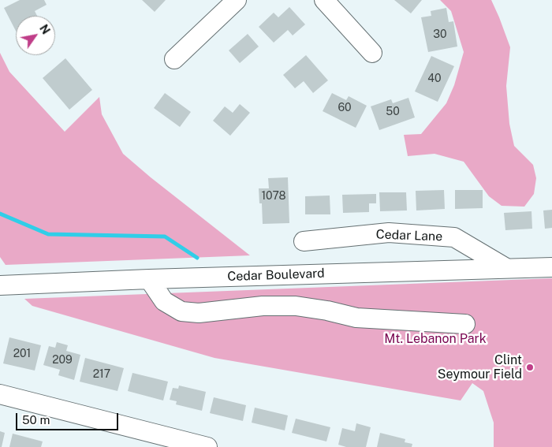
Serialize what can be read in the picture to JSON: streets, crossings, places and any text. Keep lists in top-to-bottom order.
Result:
{
  "streets": {
    "street": ["Cedar Lane", "Cedar Boulevard"]
  },
  "crossings": [
    ["Cedar Lane", "Cedar Boulevard"]
  ],
  "parks": ["Mt. Lebanon Park"],
  "places": ["Clint Seymour Field"],
  "house_numbers": [
    "30",
    "40",
    "60",
    "50",
    "1078",
    "201",
    "209",
    "217"
  ],
  "scale_bar": "50 m",
  "north": "top right"
}
